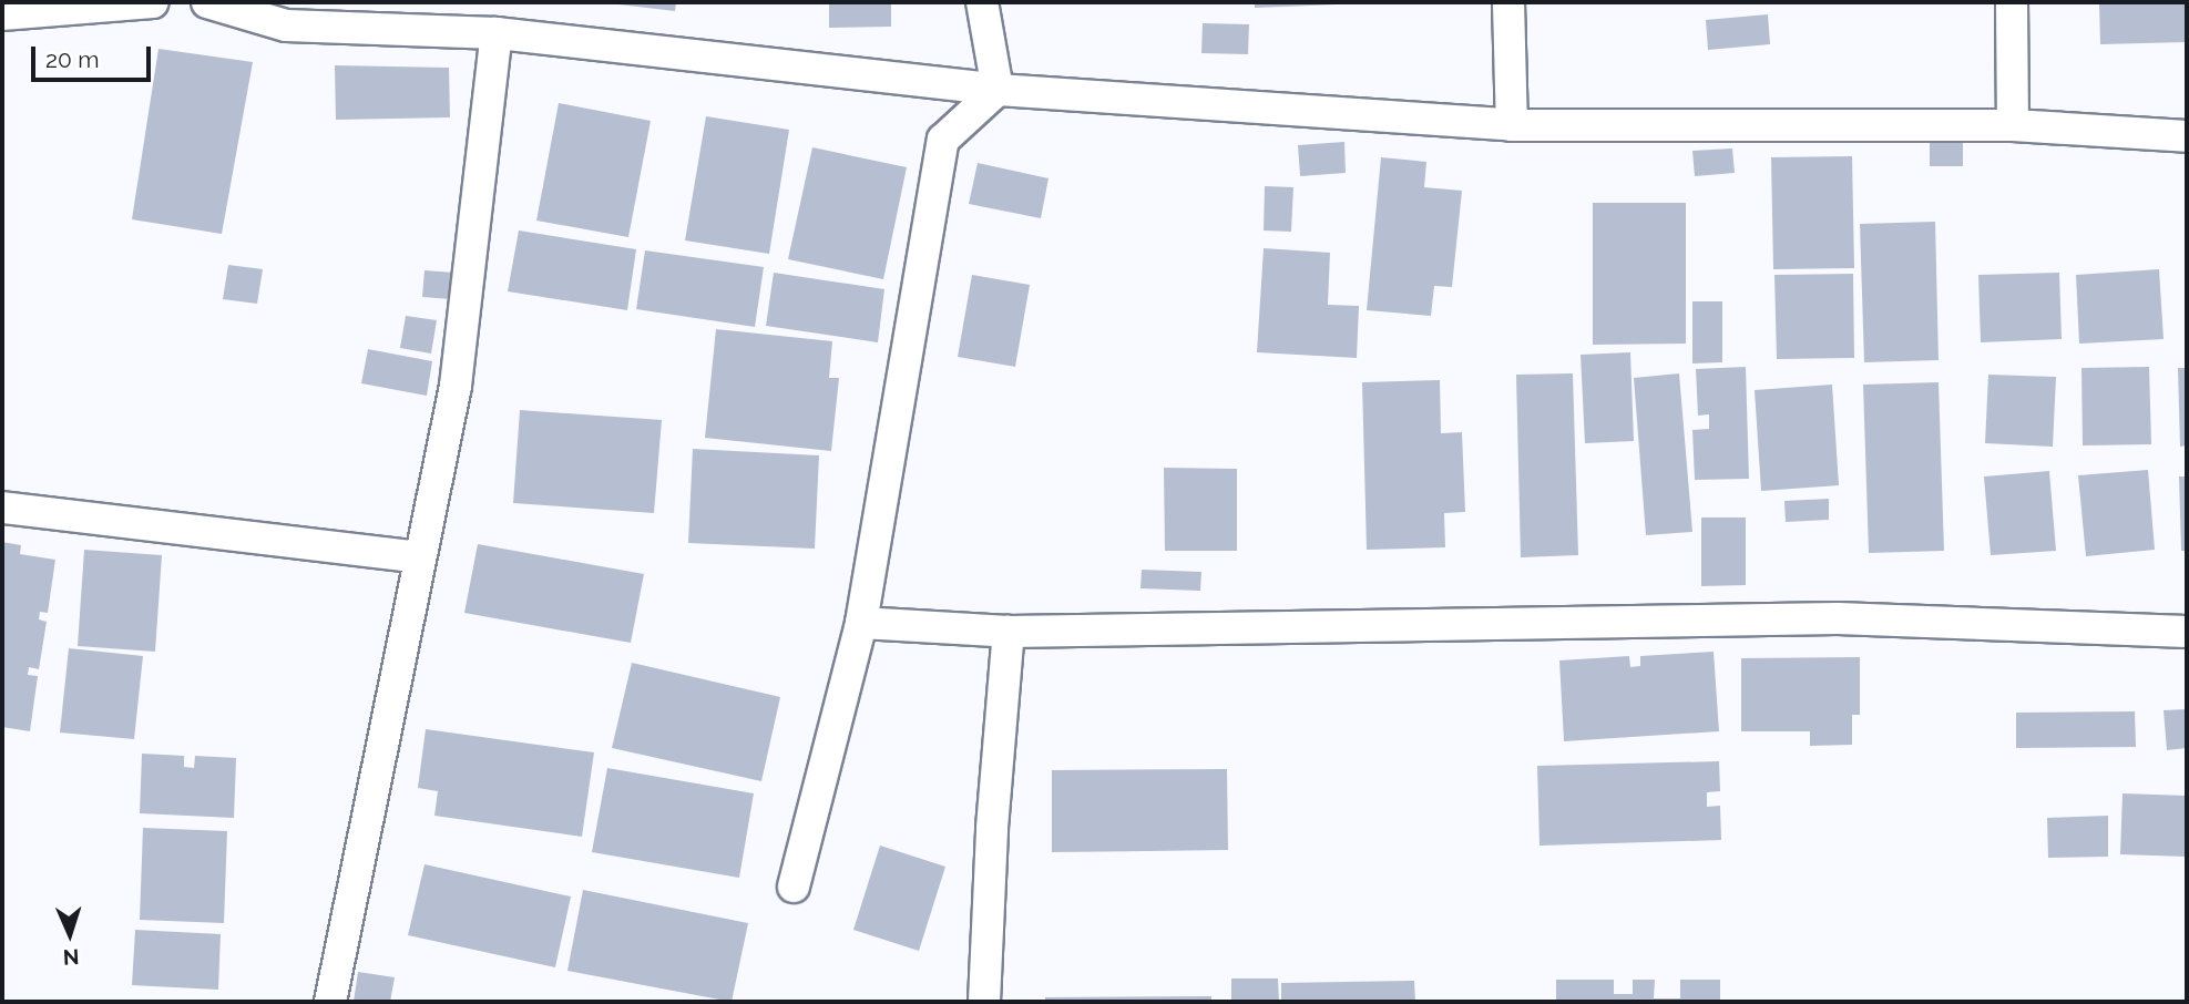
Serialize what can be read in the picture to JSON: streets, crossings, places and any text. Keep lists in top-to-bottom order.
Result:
{
  "scale_bar": "20 m",
  "north": "bottom"
}
